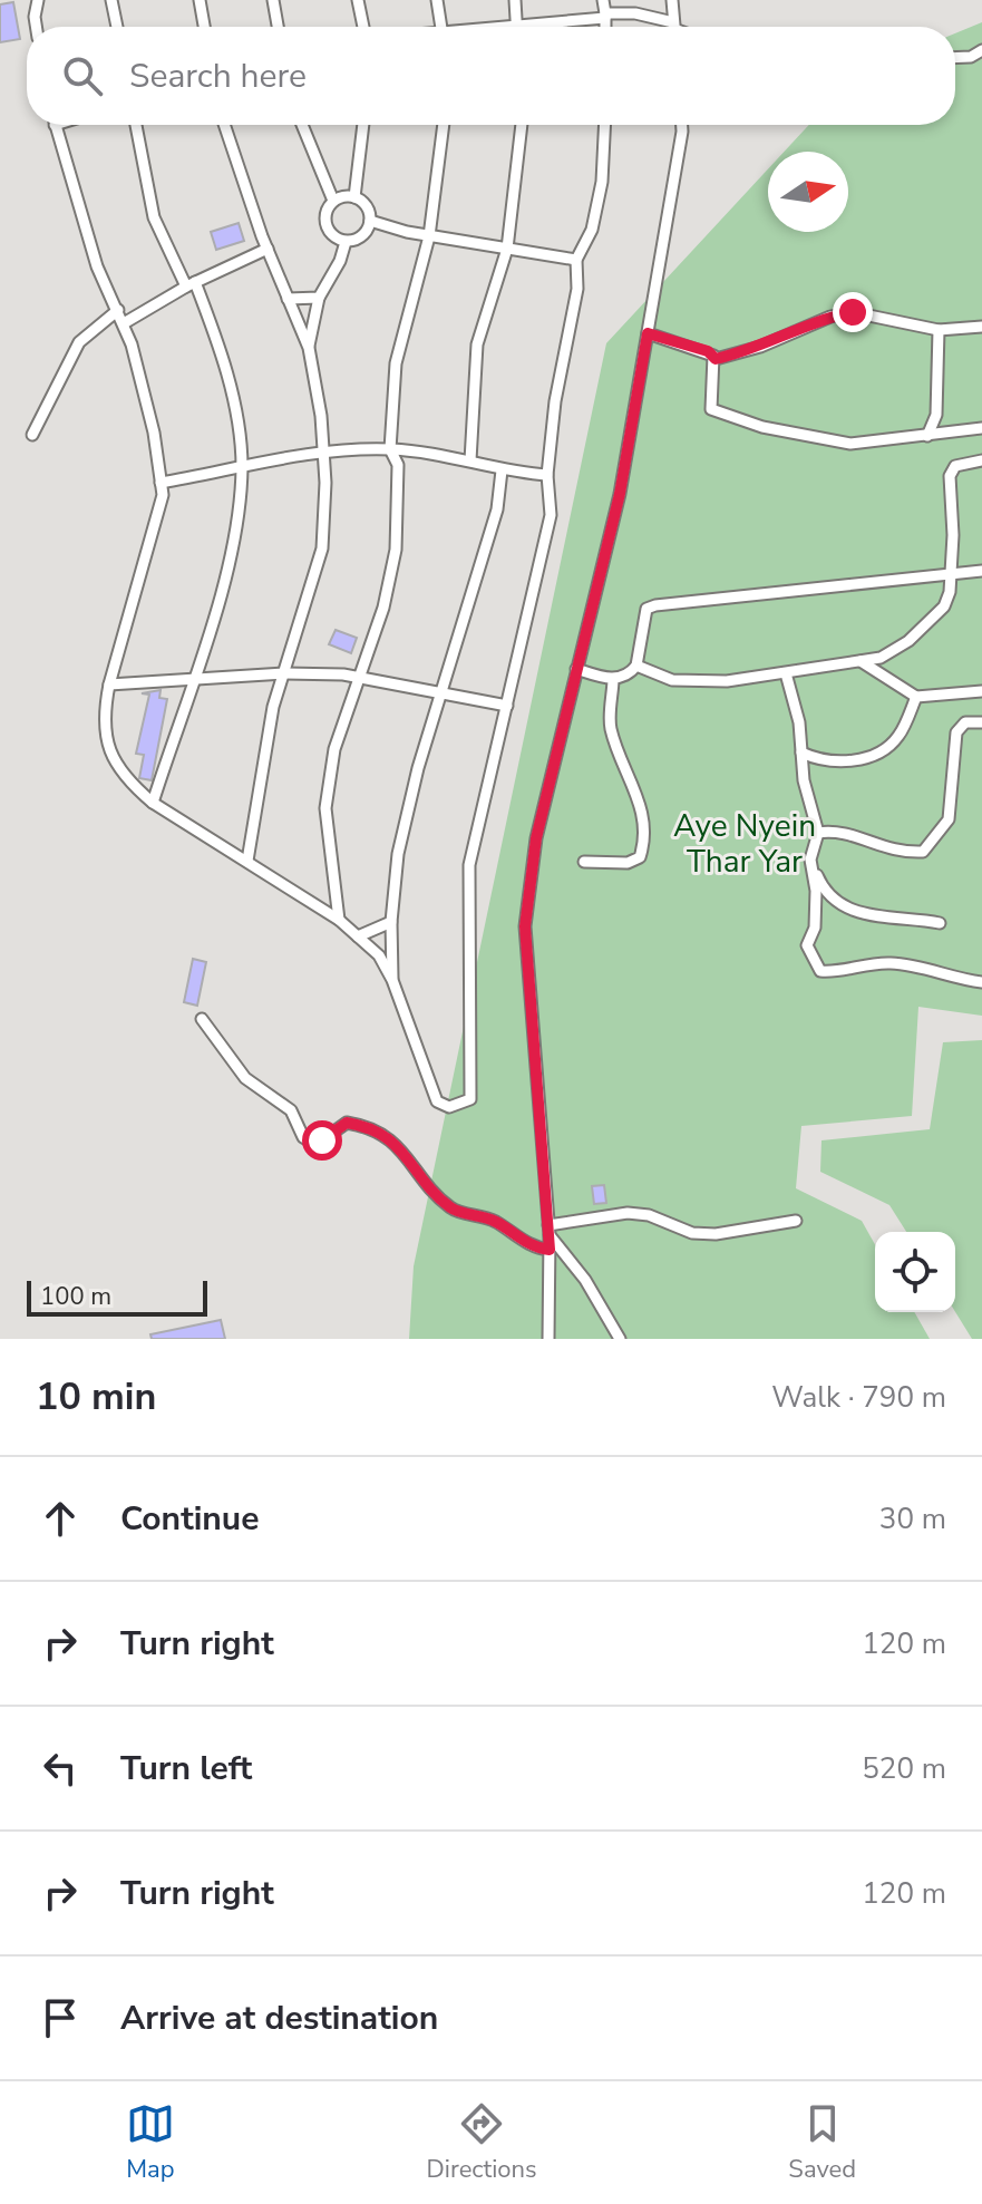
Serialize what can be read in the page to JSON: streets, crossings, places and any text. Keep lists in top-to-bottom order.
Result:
{
  "parks": ["Aye Nyein Thar Yar"],
  "scale_bar": "100 m",
  "north": "right",
  "page": {
    "search": "Search here",
    "scale": "100 m",
    "heading": ["10 min", "Walk · 790 m"],
    "list": [
      ["Continue", "30 m"],
      ["Turn right", "120 m"],
      ["Turn left", "520 m"],
      ["Turn right", "120 m"],
      "Arrive at destination"
    ],
    "nav": ["Map", "Directions", "Saved"]
  }
}
